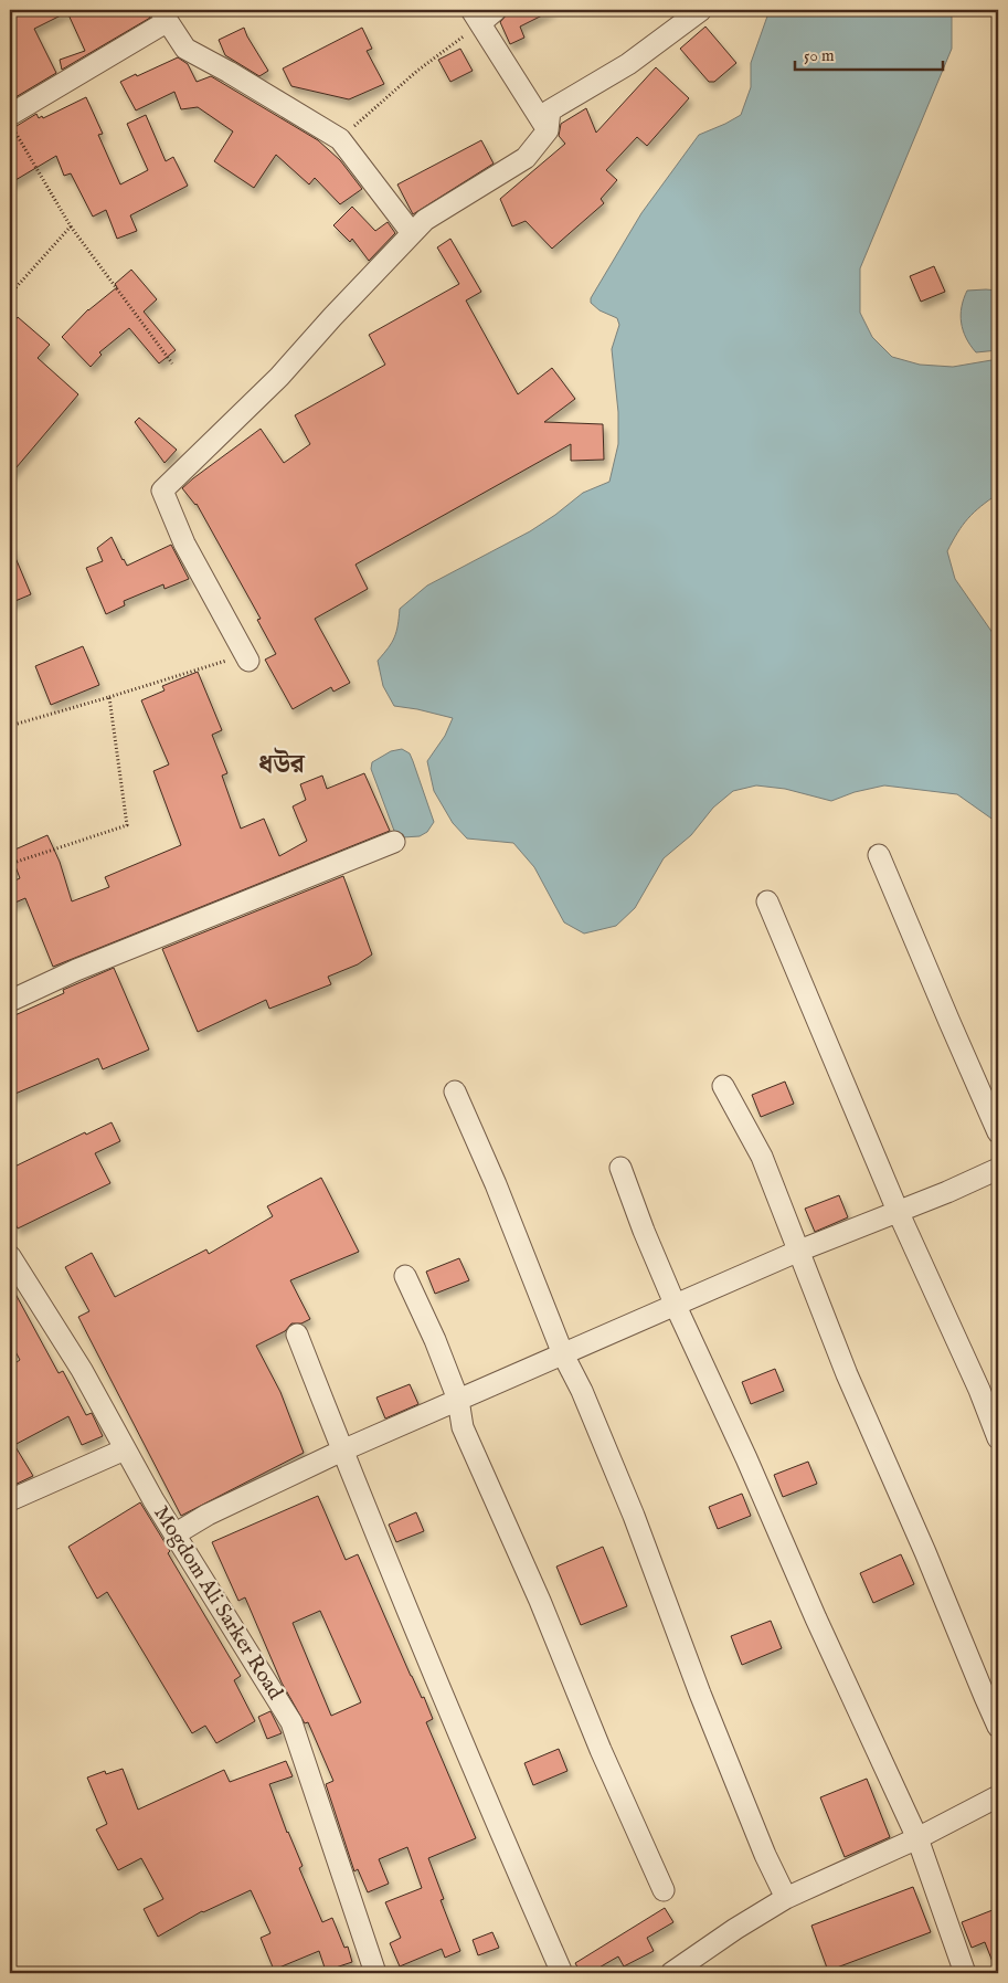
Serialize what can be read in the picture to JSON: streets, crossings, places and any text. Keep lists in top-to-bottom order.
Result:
{
  "streets": {
    "street": ["Mogdom Ali Sarker Road"]
  },
  "districts": ["ধউর"],
  "scale_bar": "50 m"
}
